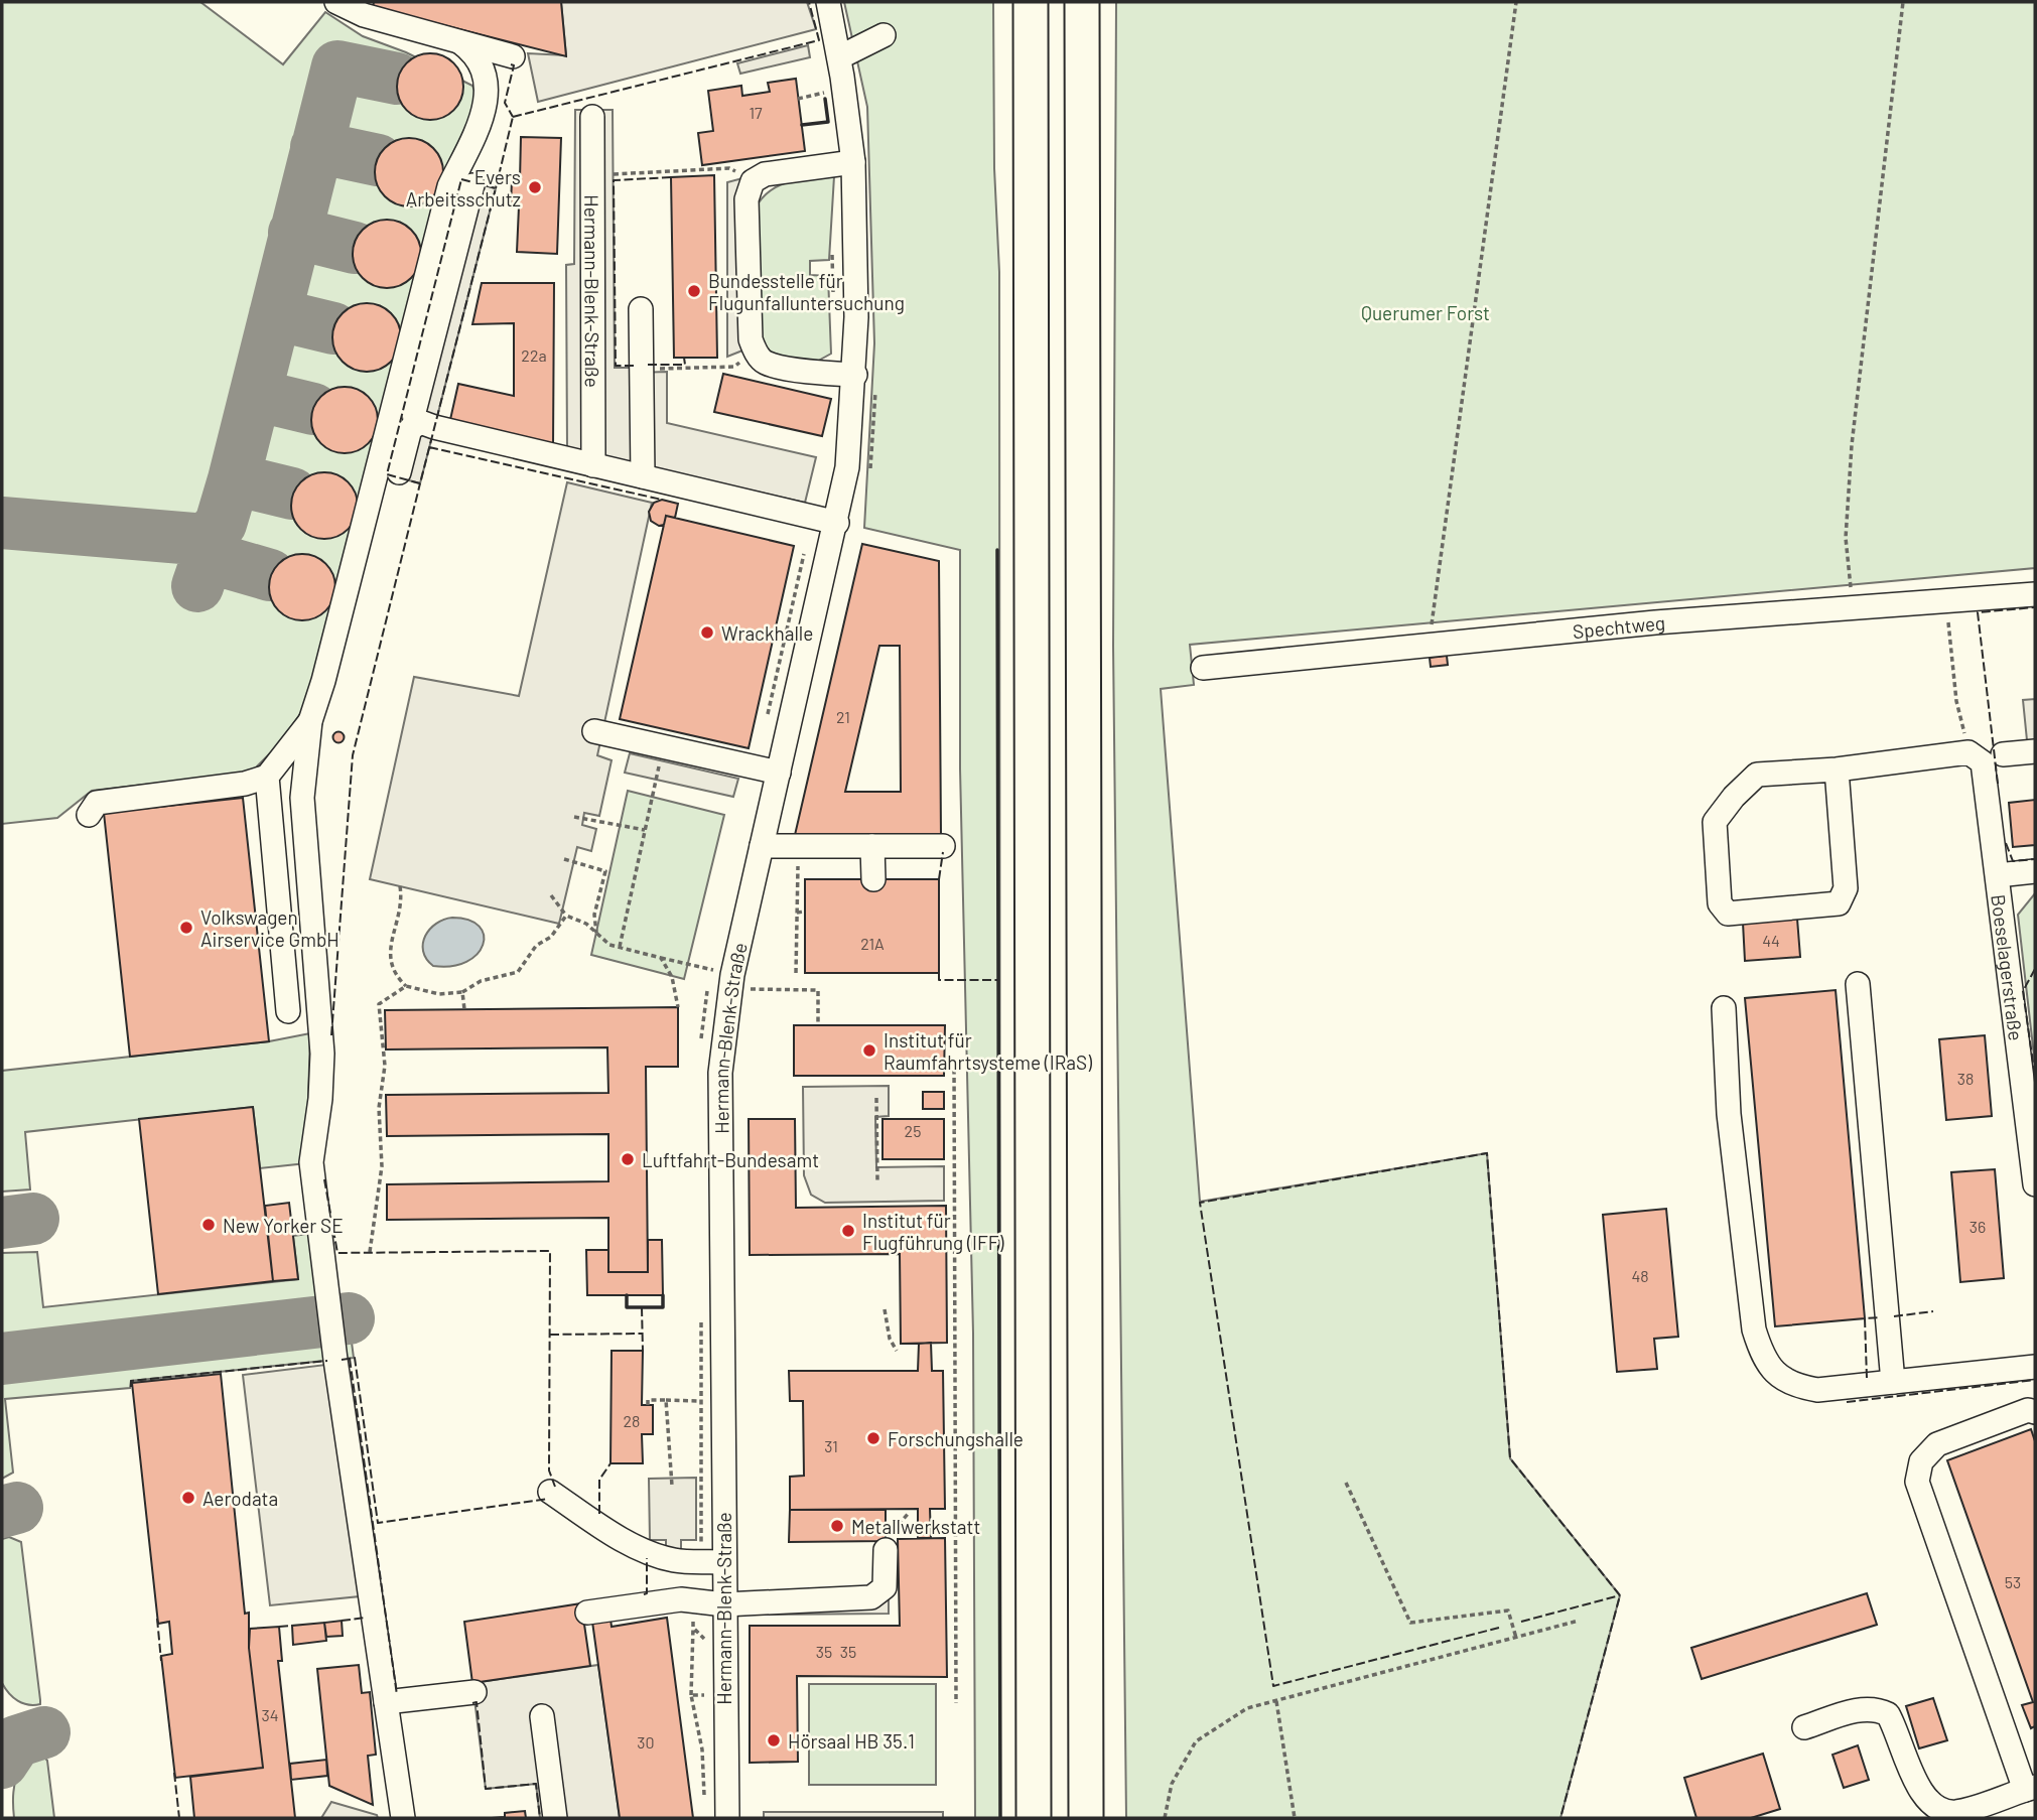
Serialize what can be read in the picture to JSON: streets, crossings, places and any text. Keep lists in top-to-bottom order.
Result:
{
  "streets": {
    "street": ["Hermann-Blenk-Straße", "Spechtweg", "Boeselagerstraße"]
  },
  "parks": ["Querumer Forst"],
  "places": [
    "Evers Arbeitsschutz",
    "Bundesstelle für Flugunfalluntersuchung",
    "Wrackhalle",
    "Volkswagen Airservice GmbH",
    "Institut für Raumfahrtsysteme (IRaS)",
    "Luftfahrt-Bundesamt",
    "New Yorker SE",
    "Institut für Flugführung (IFF)",
    "Forschungshalle",
    "Aerodata",
    "Metallwerkstatt",
    "Hörsaal HB 35.1"
  ],
  "house_numbers": [
    "17",
    "22a",
    "21",
    "44",
    "21A",
    "38",
    "25",
    "36",
    "48",
    "28",
    "31",
    "53",
    "35",
    "35",
    "34",
    "30"
  ]
}
